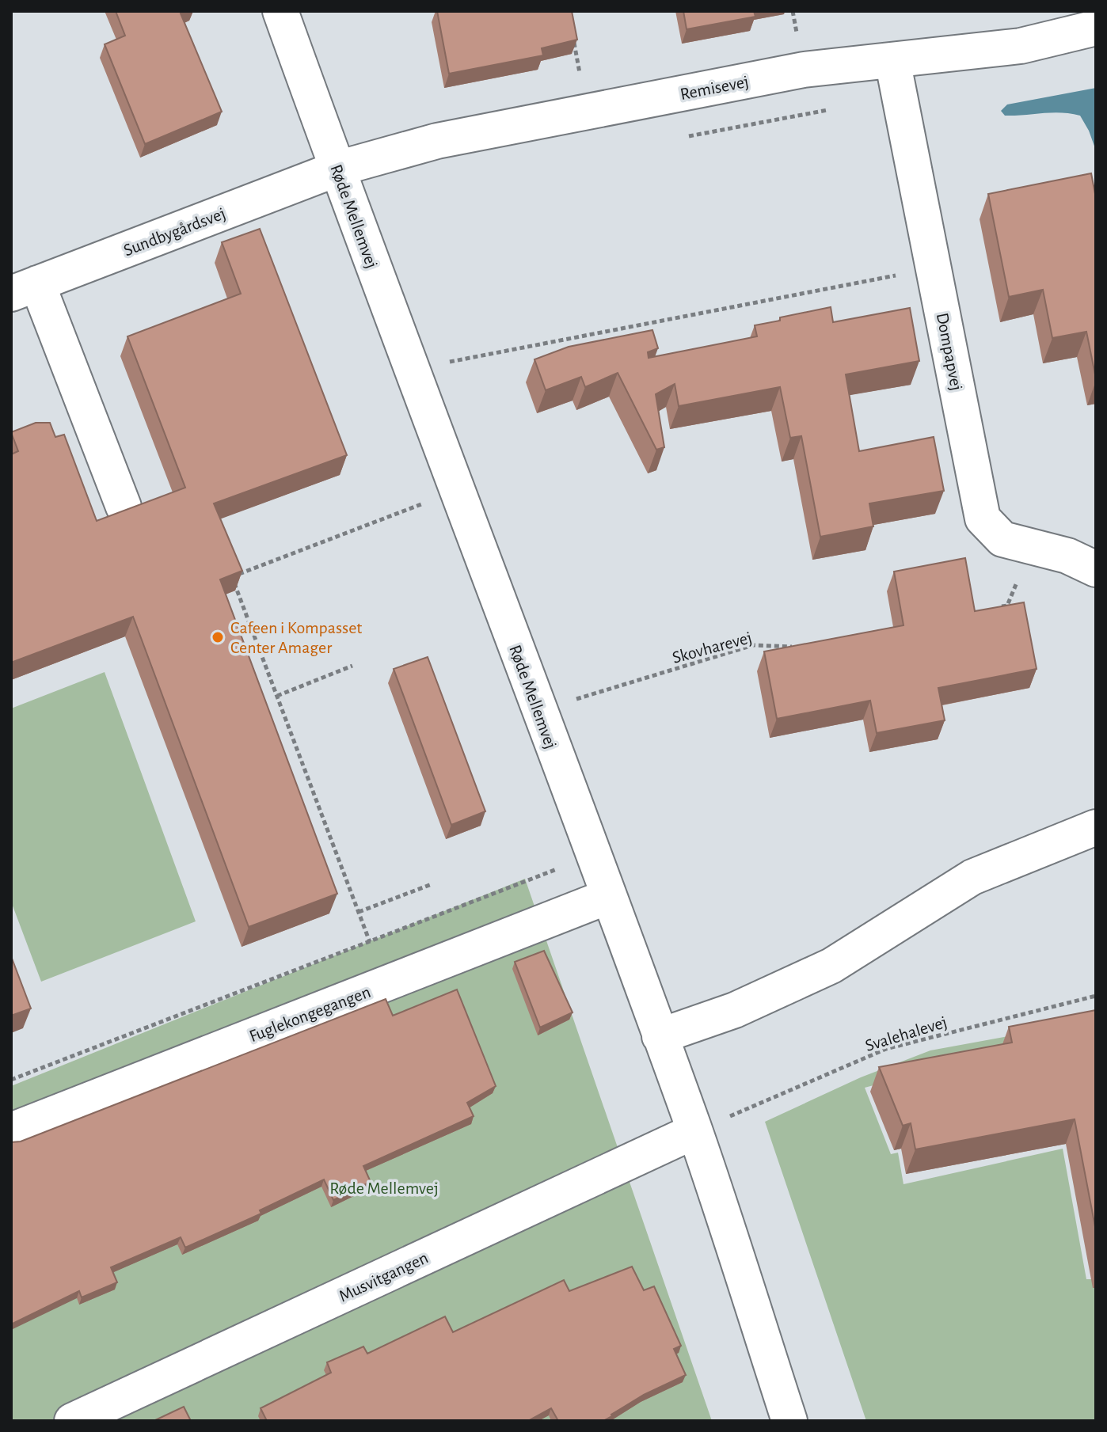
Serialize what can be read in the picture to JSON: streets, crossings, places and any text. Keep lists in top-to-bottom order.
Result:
{
  "streets": {
    "street": [
      "Remisevej",
      "Røde Mellemvej",
      "Sundbygårdsvej",
      "Dompapvej",
      "Fuglekongegangen",
      "Musvitgangen"
    ],
    "path": ["Skovharevej", "Svalehalevej"]
  },
  "crossings": [
    ["Remisevej", "Røde Mellemvej"],
    ["Remisevej", "Sundbygårdsvej"],
    ["Remisevej", "Dompapvej"],
    ["Røde Mellemvej", "Sundbygårdsvej"],
    ["Røde Mellemvej", "Skovharevej"],
    ["Røde Mellemvej", "Fuglekongegangen"],
    ["Røde Mellemvej", "Svalehalevej"],
    ["Røde Mellemvej", "Musvitgangen"],
    ["Svalehalevej", "Musvitgangen"]
  ],
  "parks": ["Røde Mellemvej"],
  "places": ["Cafeen i Kompasset Center Amager"]
}
